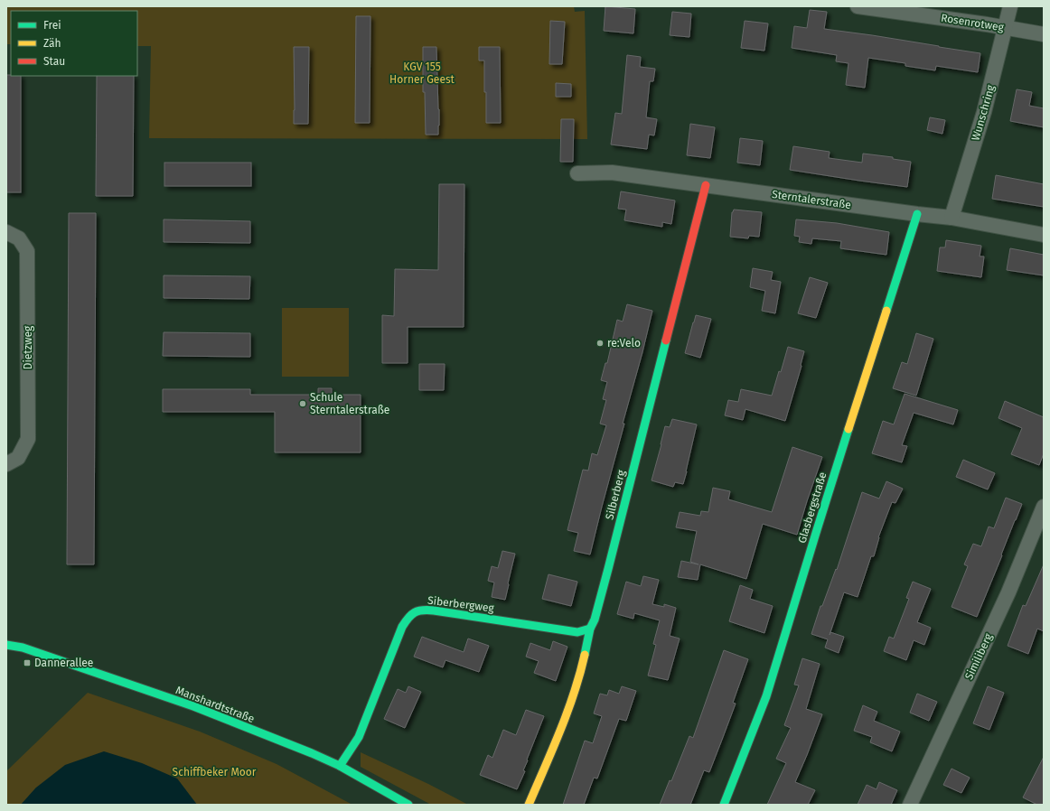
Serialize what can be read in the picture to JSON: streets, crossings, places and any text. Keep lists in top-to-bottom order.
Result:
{
  "streets": {
    "street": [
      "Rosenrotweg",
      "Wunschring",
      "Sterntalerstraße",
      "Dietzweg",
      "Silberberg",
      "Glasbergstraße",
      "Siberbergweg",
      "Similiberg",
      "Manshardtstraße"
    ]
  },
  "crossings": [
    ["Rosenrotweg", "Wunschring"],
    ["Wunschring", "Sterntalerstraße"],
    ["Sterntalerstraße", "Silberberg"],
    ["Sterntalerstraße", "Glasbergstraße"],
    ["Silberberg", "Siberbergweg"],
    ["Siberbergweg", "Manshardtstraße"]
  ],
  "parks": ["KGV 155 Horner Geest", "Schiffbeker Moor"],
  "places": {
    "other": ["re:Velo", "Schule Sterntalerstraße"],
    "transit": ["Dannerallee"]
  },
  "legend": ["Frei", "Zäh", "Stau"]
}
